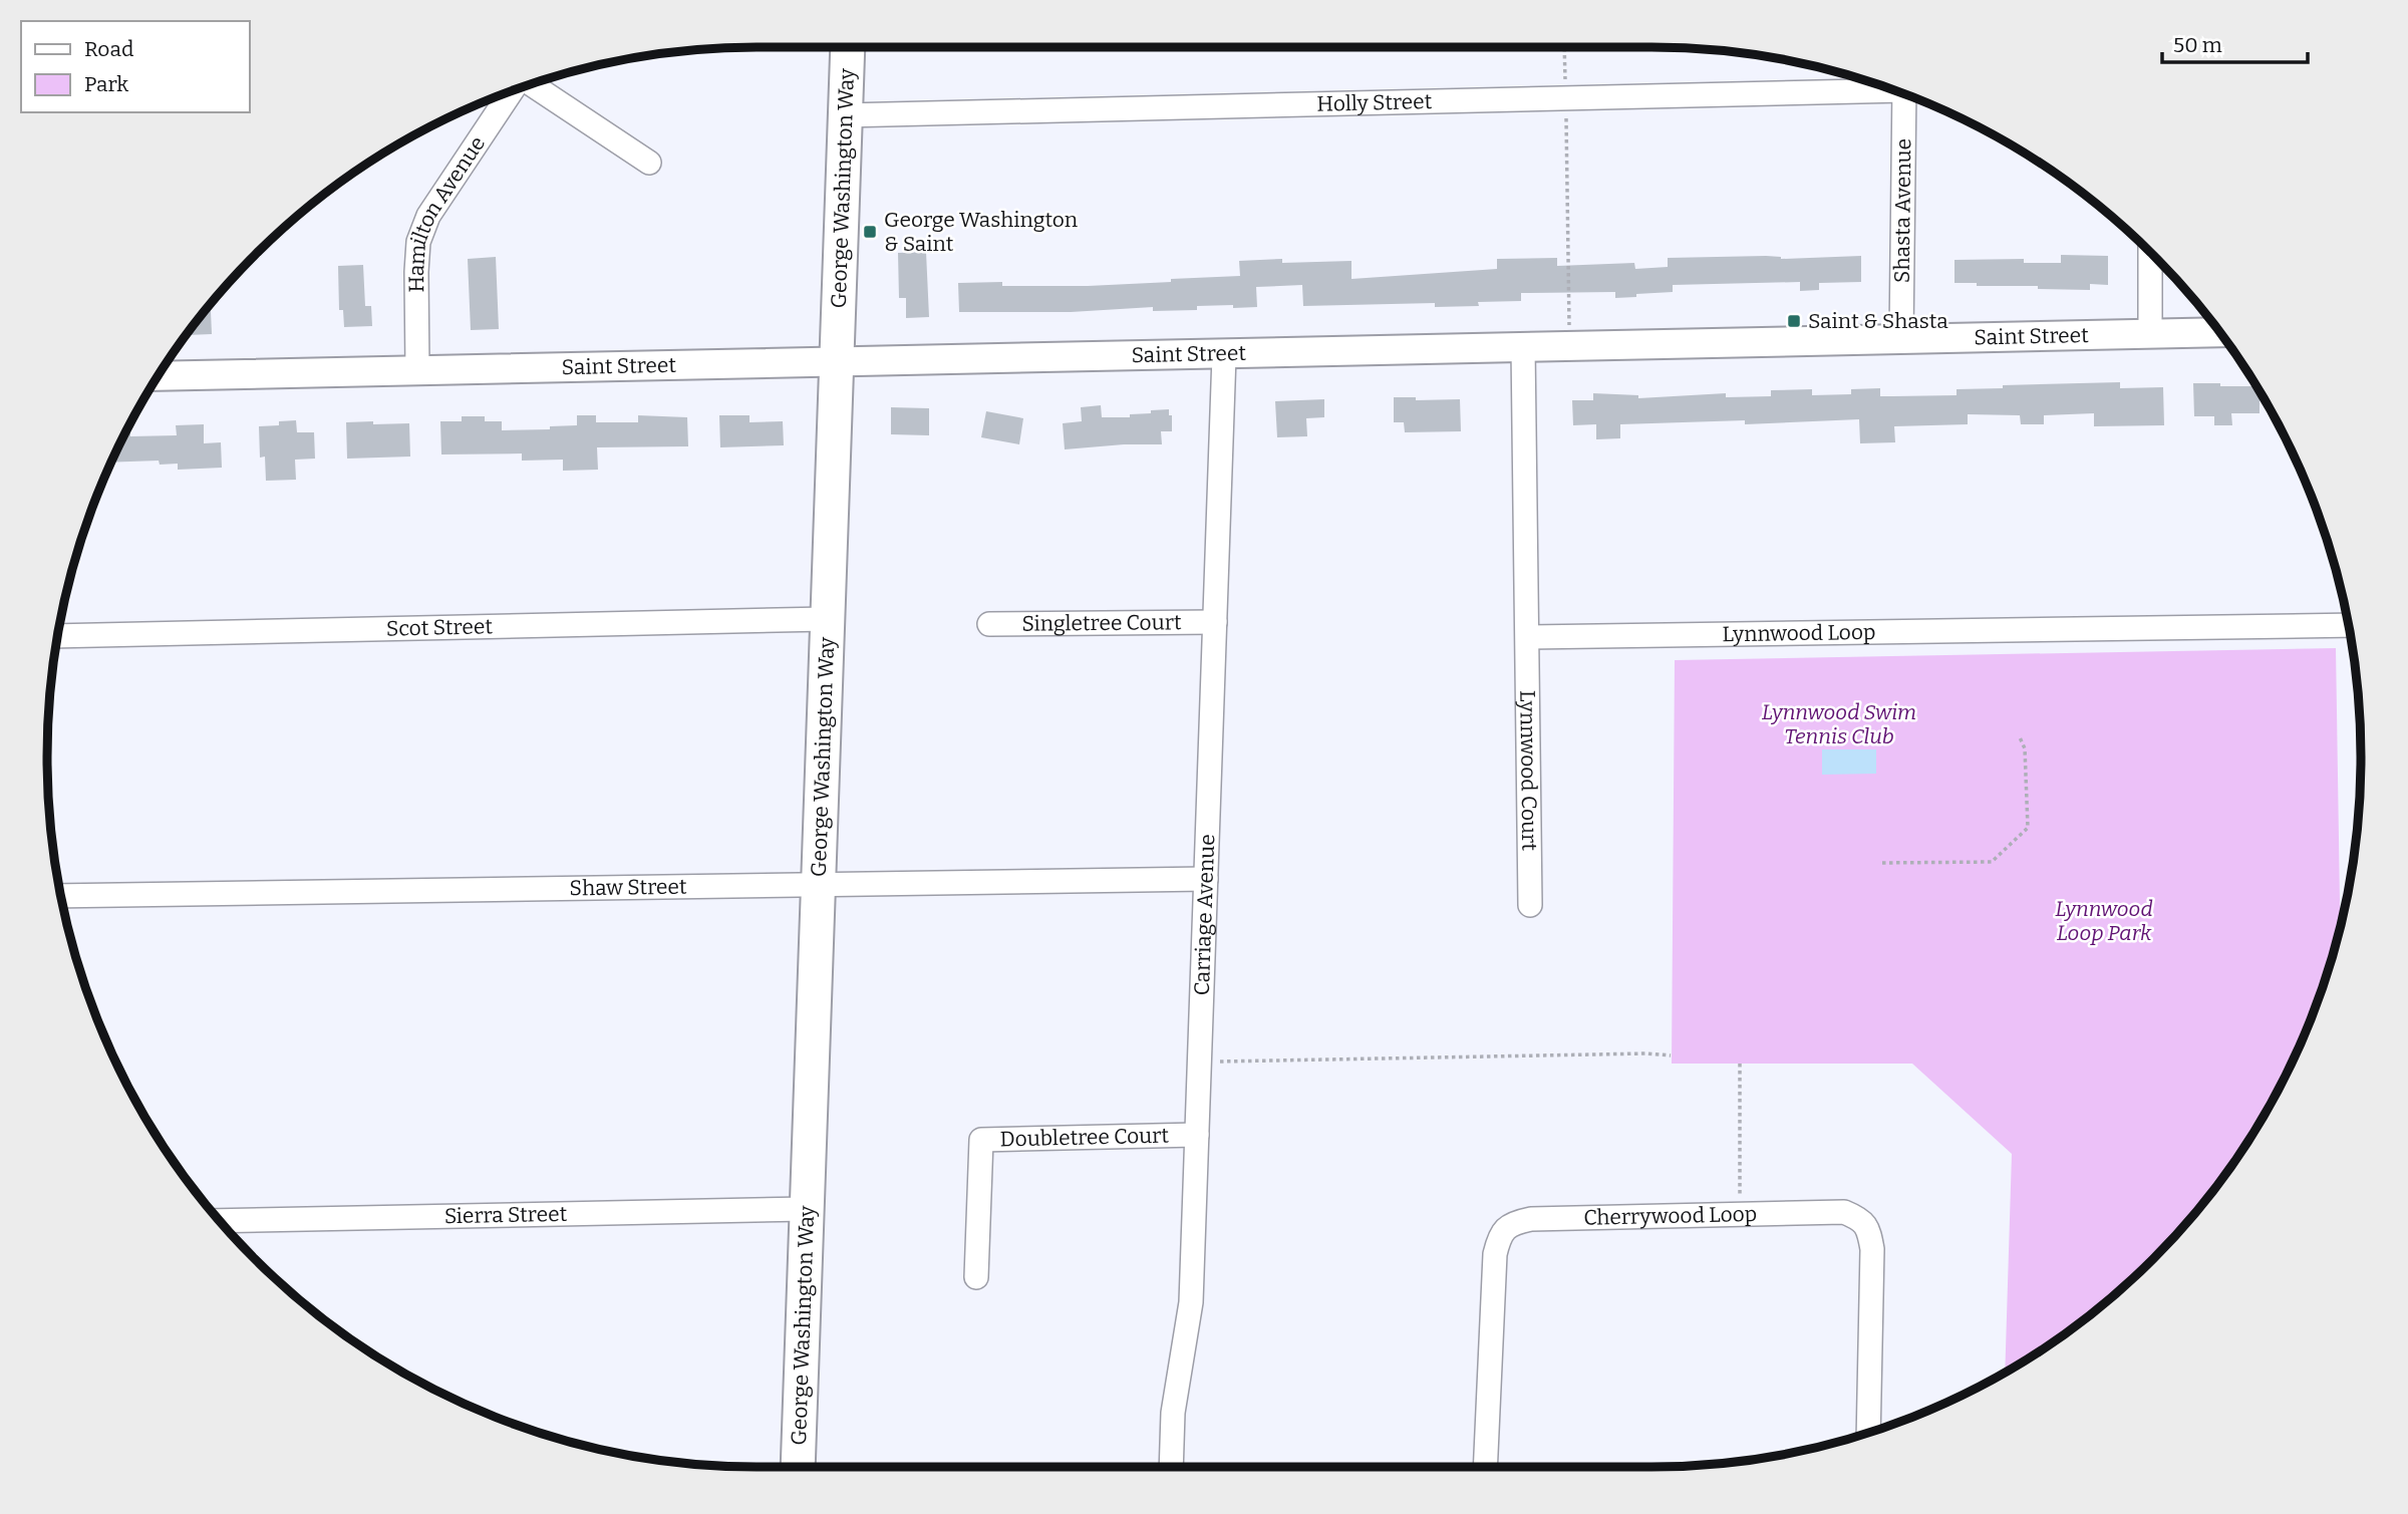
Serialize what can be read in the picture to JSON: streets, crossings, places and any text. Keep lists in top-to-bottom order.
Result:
{
  "streets": {
    "main road": ["George Washington Way"],
    "street": [
      "Holly Street",
      "Shasta Avenue",
      "Hamilton Avenue",
      "Saint Street",
      "Singletree Court",
      "Scot Street",
      "Lynnwood Loop",
      "Lynnwood Court",
      "Shaw Street",
      "Carriage Avenue",
      "Doubletree Court",
      "Sierra Street",
      "Cherrywood Loop"
    ]
  },
  "crossings": [
    ["Holly Street", "George Washington Way"],
    ["George Washington Way", "Saint Street"],
    ["George Washington Way", "Scot Street"],
    ["George Washington Way", "Shaw Street"],
    ["George Washington Way", "Sierra Street"],
    ["Shasta Avenue", "Saint Street"],
    ["Hamilton Avenue", "Saint Street"],
    ["Saint Street", "Carriage Avenue"],
    ["Singletree Court", "Carriage Avenue"],
    ["Lynnwood Loop", "Lynnwood Court"],
    ["Shaw Street", "Carriage Avenue"],
    ["Carriage Avenue", "Doubletree Court"]
  ],
  "parks": ["Lynnwood Swim Tennis Club", "Lynnwood Loop Park"],
  "places": {
    "transit": ["George Washington & Saint", "Saint & Shasta"]
  },
  "legend": ["Road", "Park"],
  "scale_bar": "50 m"
}
